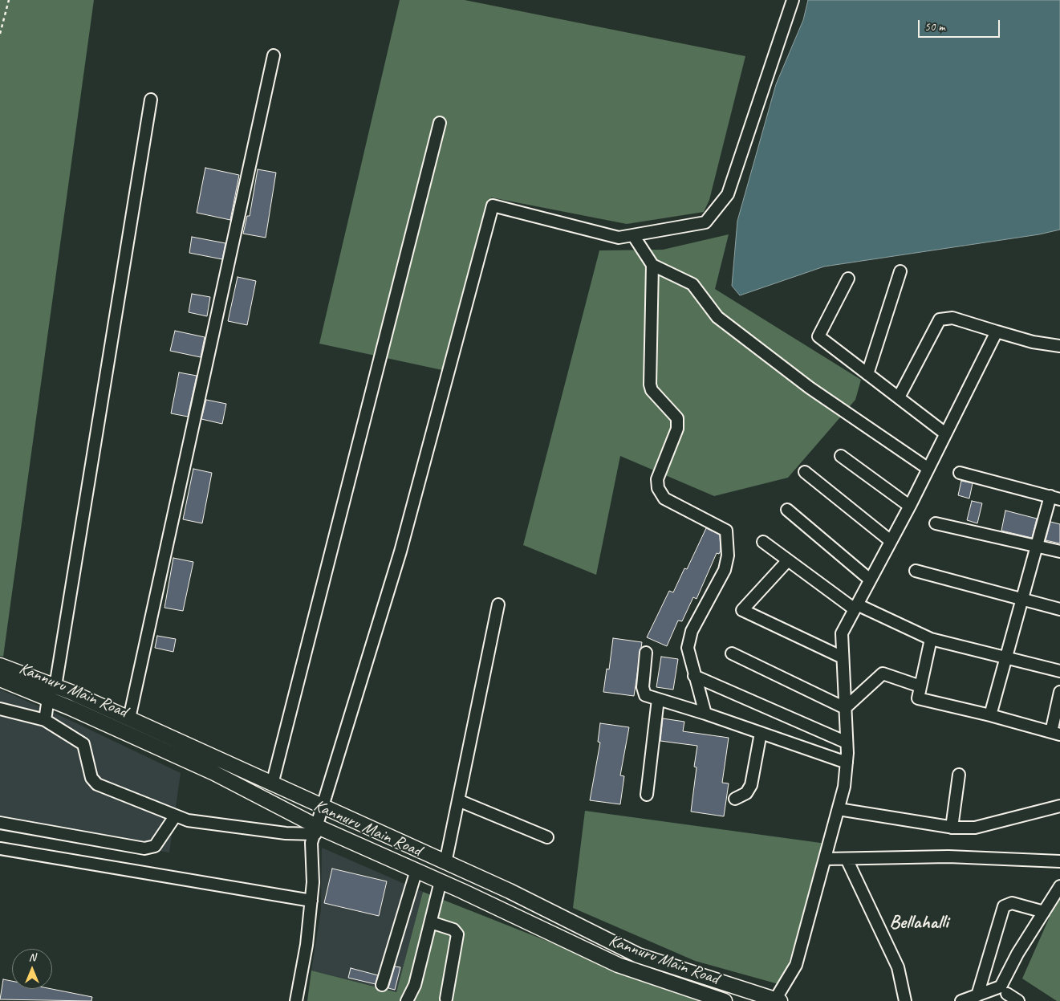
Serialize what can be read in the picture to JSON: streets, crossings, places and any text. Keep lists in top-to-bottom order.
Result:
{
  "streets": {
    "main road": ["Kannuru Main Road"]
  },
  "districts": ["Bellahalli"],
  "scale_bar": "50 m",
  "north": "top"
}
